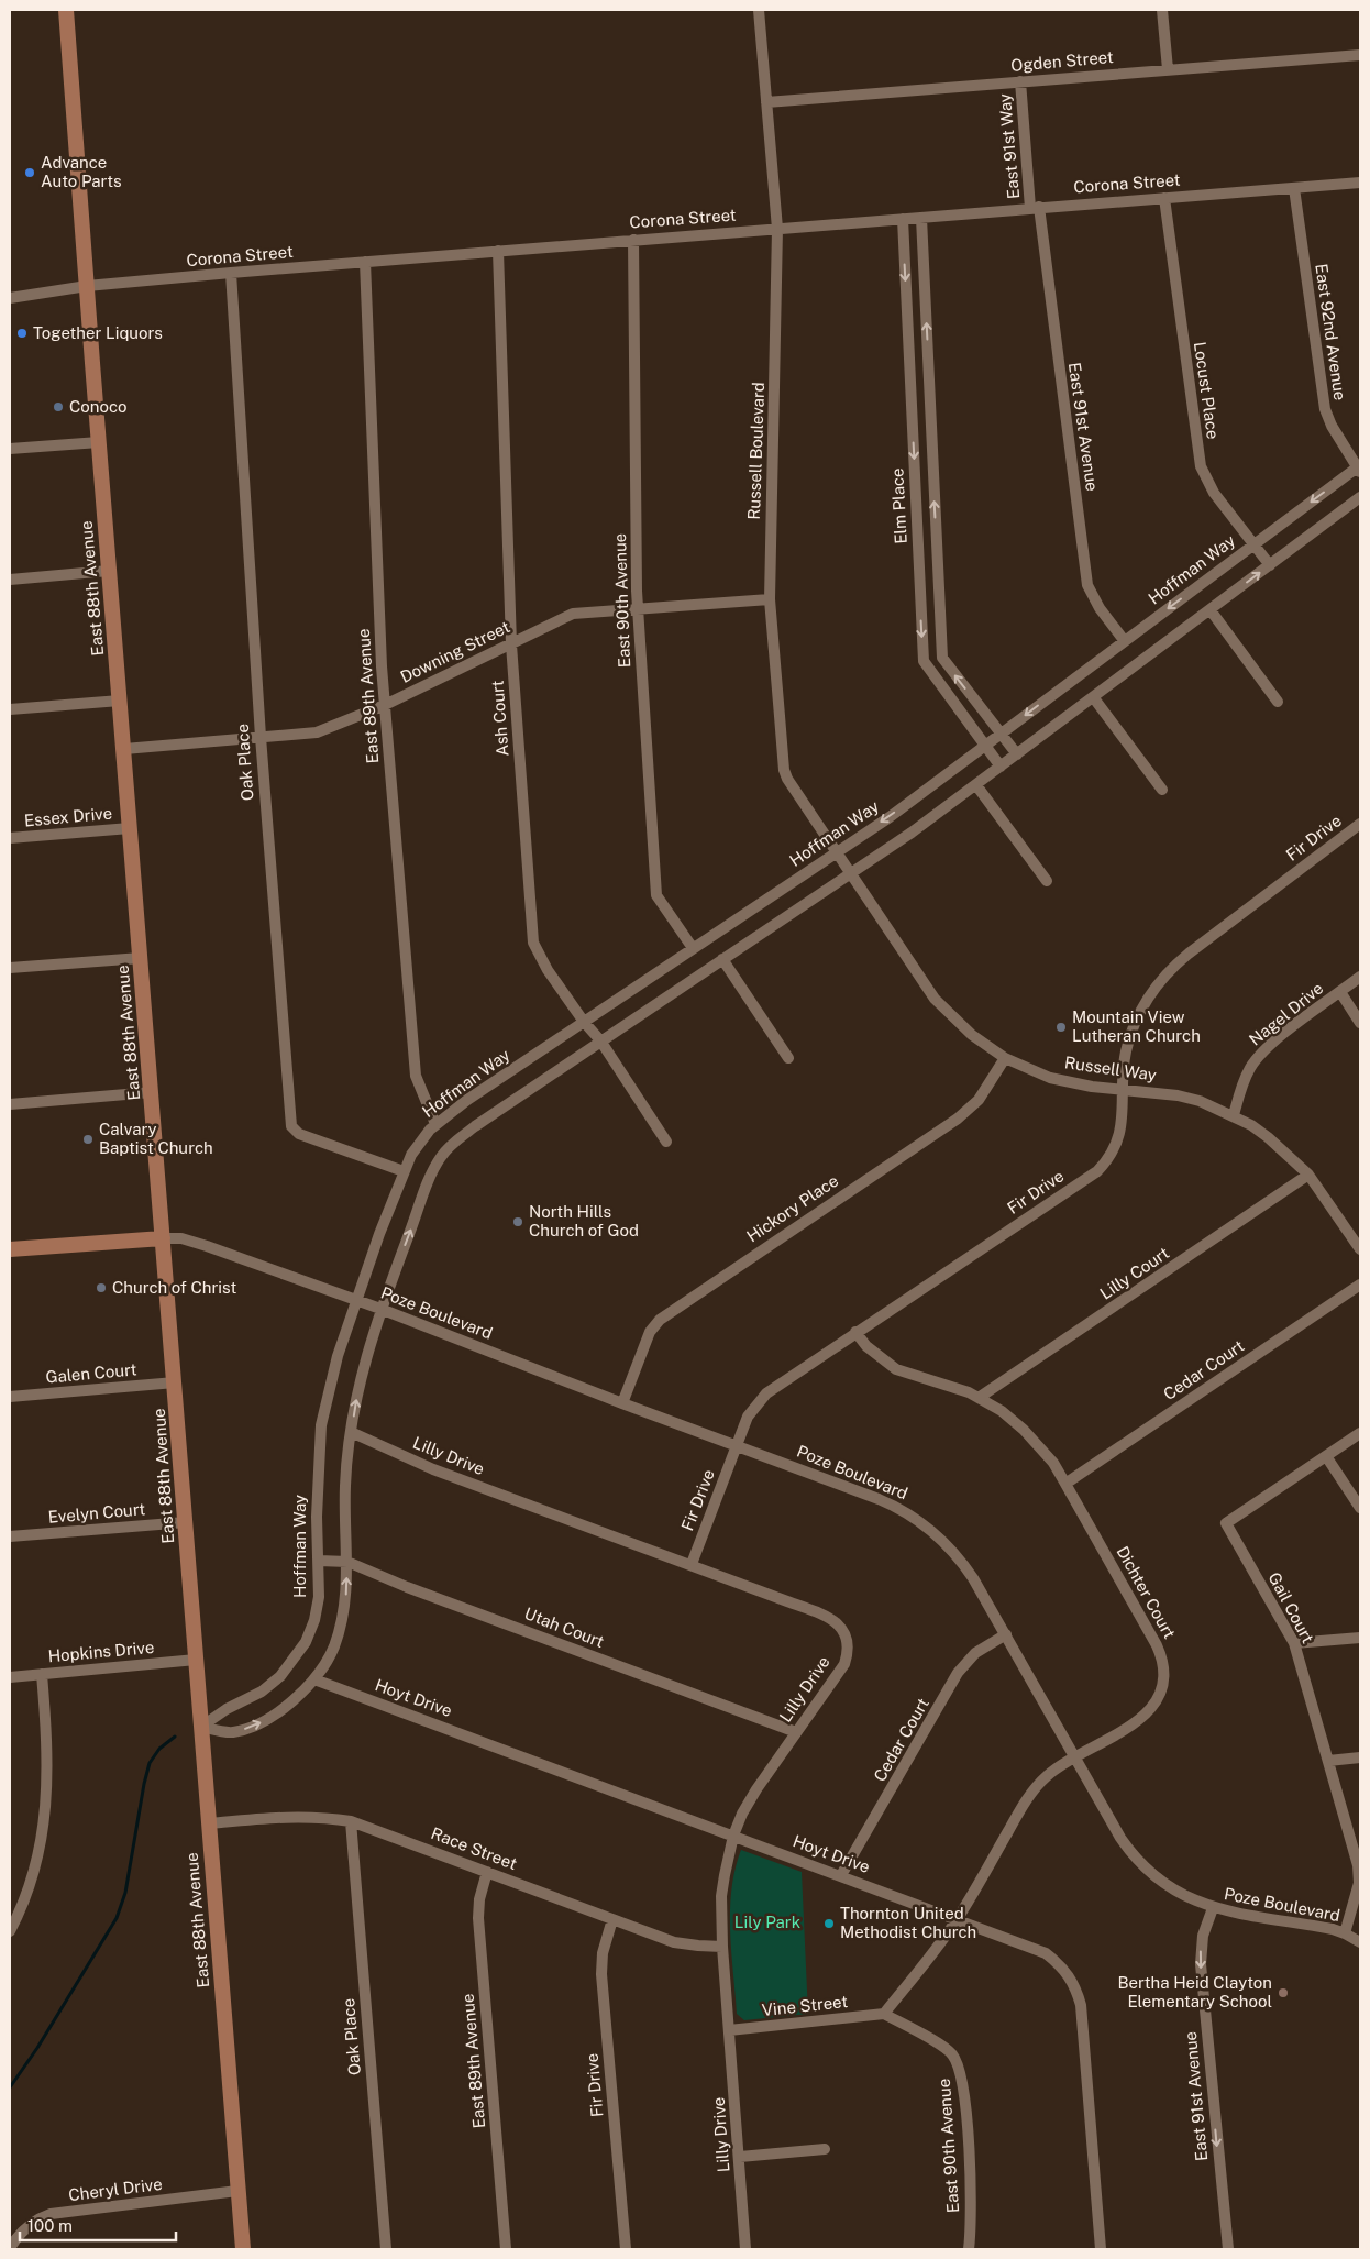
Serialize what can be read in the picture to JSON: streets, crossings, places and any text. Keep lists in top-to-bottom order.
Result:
{
  "streets": {
    "main road": ["East 88th Avenue"],
    "street": [
      "Ogden Street",
      "East 91st Way",
      "Corona Street",
      "East 92nd Avenue",
      "Locust Place",
      "East 91st Avenue",
      "Russell Boulevard",
      "Elm Place",
      "Hoffman Way",
      "East 90th Avenue",
      "Downing Street",
      "East 89th Avenue",
      "Ash Court",
      "Oak Place",
      "Essex Drive",
      "Fir Drive",
      "Nagel Drive",
      "Russell Way",
      "Hickory Place",
      "Lilly Court",
      "Poze Boulevard",
      "Cedar Court",
      "Galen Court",
      "Lilly Drive",
      "Evelyn Court",
      "Dichter Court",
      "Gail Court",
      "Utah Court",
      "Hopkins Drive",
      "Hoyt Drive",
      "Race Street",
      "Vine Street",
      "Cheryl Drive"
    ]
  },
  "crossings": [
    ["Ogden Street", "East 91st Way"],
    ["Ogden Street", "Russell Boulevard"],
    ["East 91st Way", "Corona Street"],
    ["East 91st Way", "East 91st Avenue"],
    ["Corona Street", "East 92nd Avenue"],
    ["Corona Street", "Locust Place"],
    ["Corona Street", "East 91st Avenue"],
    ["Corona Street", "Russell Boulevard"],
    ["Corona Street", "Elm Place"],
    ["Corona Street", "East 88th Avenue"],
    ["Corona Street", "East 90th Avenue"],
    ["Corona Street", "East 89th Avenue"],
    ["Corona Street", "Ash Court"],
    ["Corona Street", "Oak Place"],
    ["East 92nd Avenue", "Hoffman Way"],
    ["Locust Place", "Hoffman Way"],
    ["East 91st Avenue", "Hoffman Way"],
    ["East 91st Avenue", "Poze Boulevard"],
    ["Russell Boulevard", "Hoffman Way"],
    ["Russell Boulevard", "Downing Street"],
    ["Russell Boulevard", "Russell Way"],
    ["Elm Place", "Hoffman Way"],
    ["Hoffman Way", "East 88th Avenue"],
    ["Hoffman Way", "East 90th Avenue"],
    ["Hoffman Way", "East 89th Avenue"],
    ["Hoffman Way", "Ash Court"],
    ["Hoffman Way", "Oak Place"],
    ["Hoffman Way", "Poze Boulevard"],
    ["Hoffman Way", "Utah Court"],
    ["East 88th Avenue", "Downing Street"],
    ["East 88th Avenue", "Essex Drive"],
    ["East 88th Avenue", "Poze Boulevard"],
    ["East 88th Avenue", "Galen Court"],
    ["East 88th Avenue", "Evelyn Court"],
    ["East 88th Avenue", "Hopkins Drive"],
    ["East 88th Avenue", "Race Street"],
    ["East 88th Avenue", "Cheryl Drive"],
    ["East 90th Avenue", "Downing Street"],
    ["East 90th Avenue", "Dichter Court"],
    ["East 90th Avenue", "Vine Street"],
    ["Downing Street", "East 89th Avenue"],
    ["Downing Street", "Ash Court"],
    ["Downing Street", "Oak Place"],
    ["East 89th Avenue", "Race Street"],
    ["Oak Place", "Race Street"],
    ["Fir Drive", "Russell Way"],
    ["Fir Drive", "Poze Boulevard"],
    ["Fir Drive", "Lilly Drive"],
    ["Fir Drive", "Dichter Court"],
    ["Fir Drive", "Race Street"],
    ["Nagel Drive", "Russell Way"],
    ["Russell Way", "Hickory Place"],
    ["Russell Way", "Lilly Court"],
    ["Hickory Place", "Poze Boulevard"],
    ["Lilly Court", "Dichter Court"],
    ["Poze Boulevard", "Cedar Court"],
    ["Poze Boulevard", "Dichter Court"],
    ["Poze Boulevard", "Gail Court"],
    ["Cedar Court", "Dichter Court"],
    ["Cedar Court", "Hoyt Drive"],
    ["Lilly Drive", "Utah Court"],
    ["Lilly Drive", "Hoyt Drive"],
    ["Lilly Drive", "Race Street"],
    ["Lilly Drive", "Vine Street"],
    ["Dichter Court", "Hoyt Drive"],
    ["Dichter Court", "Vine Street"]
  ],
  "one_way": ["East 91st Avenue"],
  "parks": ["Lily Park"],
  "places": [
    "Advance Auto Parts",
    "Together Liquors",
    "Conoco",
    "Mountain View Lutheran Church",
    "Calvary Baptist Church",
    "North Hills Church of God",
    "Church of Christ",
    "Thornton United Methodist Church",
    "Bertha Heid Clayton Elementary School"
  ],
  "scale_bar": "100 m"
}
